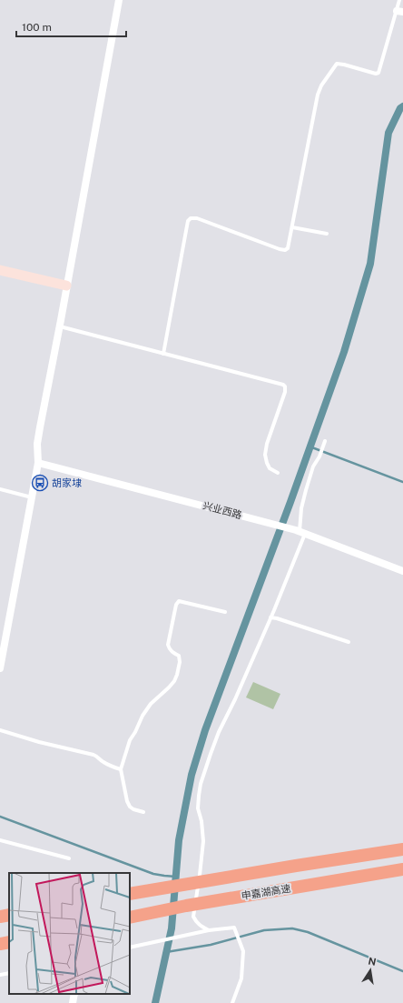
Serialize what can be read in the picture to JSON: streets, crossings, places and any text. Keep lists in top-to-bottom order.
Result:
{
  "streets": {
    "highway": ["申嘉湖高速"],
    "street": ["兴业西路"]
  },
  "places": {
    "bus stop": ["胡家埭"]
  },
  "scale_bar": "100 m",
  "north": "top"
}
